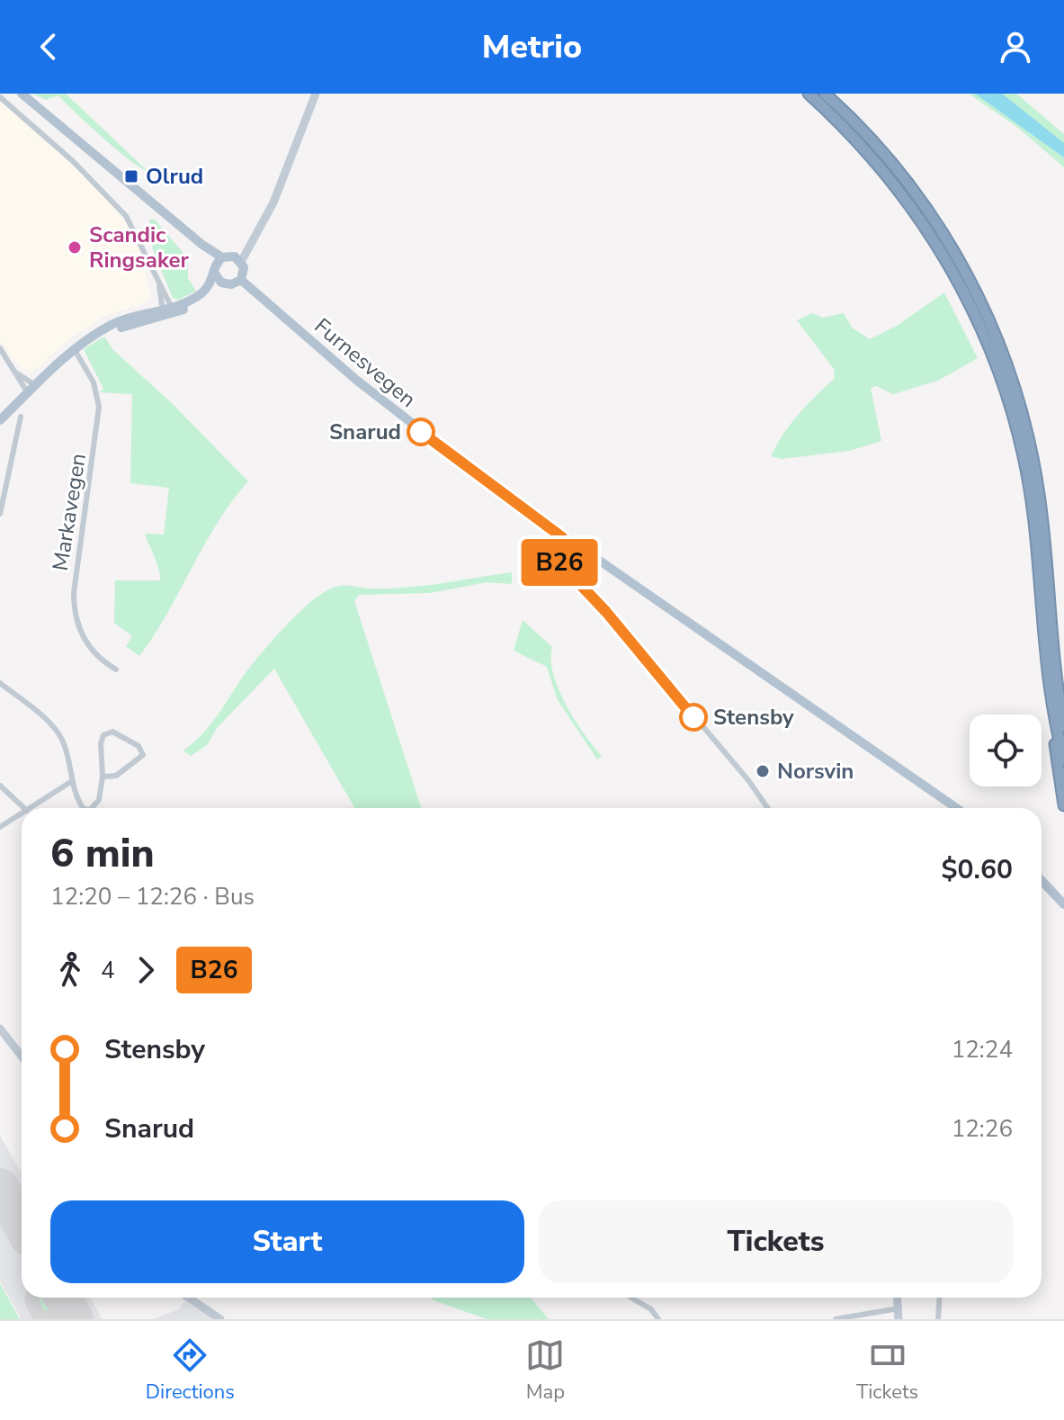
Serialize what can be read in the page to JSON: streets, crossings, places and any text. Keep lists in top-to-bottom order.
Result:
{
  "streets": {
    "main road": ["Furnesvegen"],
    "street": ["Markavegen"]
  },
  "places": {
    "transit": ["Olrud"],
    "other": [
      "Scandic Ringsaker",
      "Snarud",
      "Stensby",
      "Norsvin"
    ]
  },
  "lines": ["bus line B26"],
  "page": {
    "header": "Metrio",
    "on_map": "B26",
    "heading": ["6 min", "12:20 – 12:26 · Bus", "$0.60"],
    "legs": ["4", "B26"],
    "list": [
      {
        "name": "Stensby",
        "value": "12:24"
      },
      {
        "name": "Snarud",
        "value": "12:26"
      }
    ],
    "buttons": ["Start", "Tickets"],
    "tabs": ["Directions", "Map", "Tickets"]
  }
}
